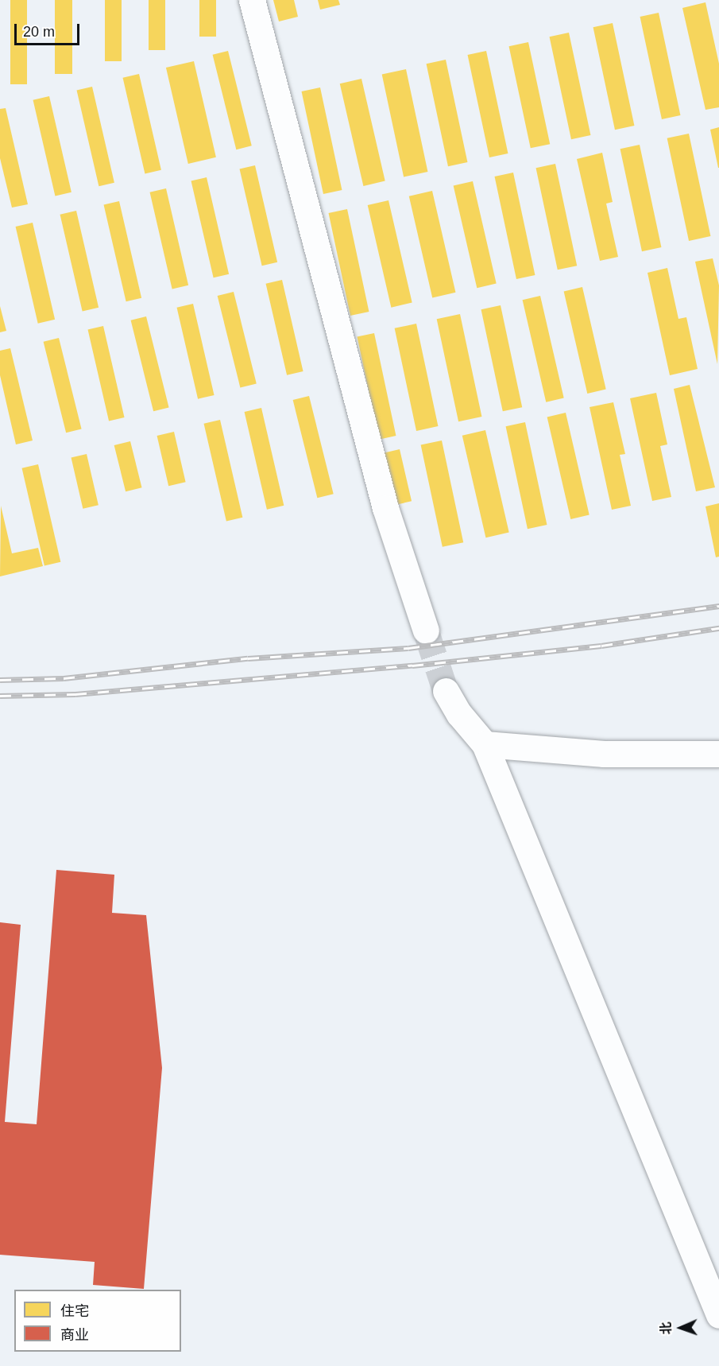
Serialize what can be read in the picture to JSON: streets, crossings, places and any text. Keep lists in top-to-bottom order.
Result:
{
  "legend": ["住宅", "商业"],
  "scale_bar": "20 m",
  "north": "left"
}
